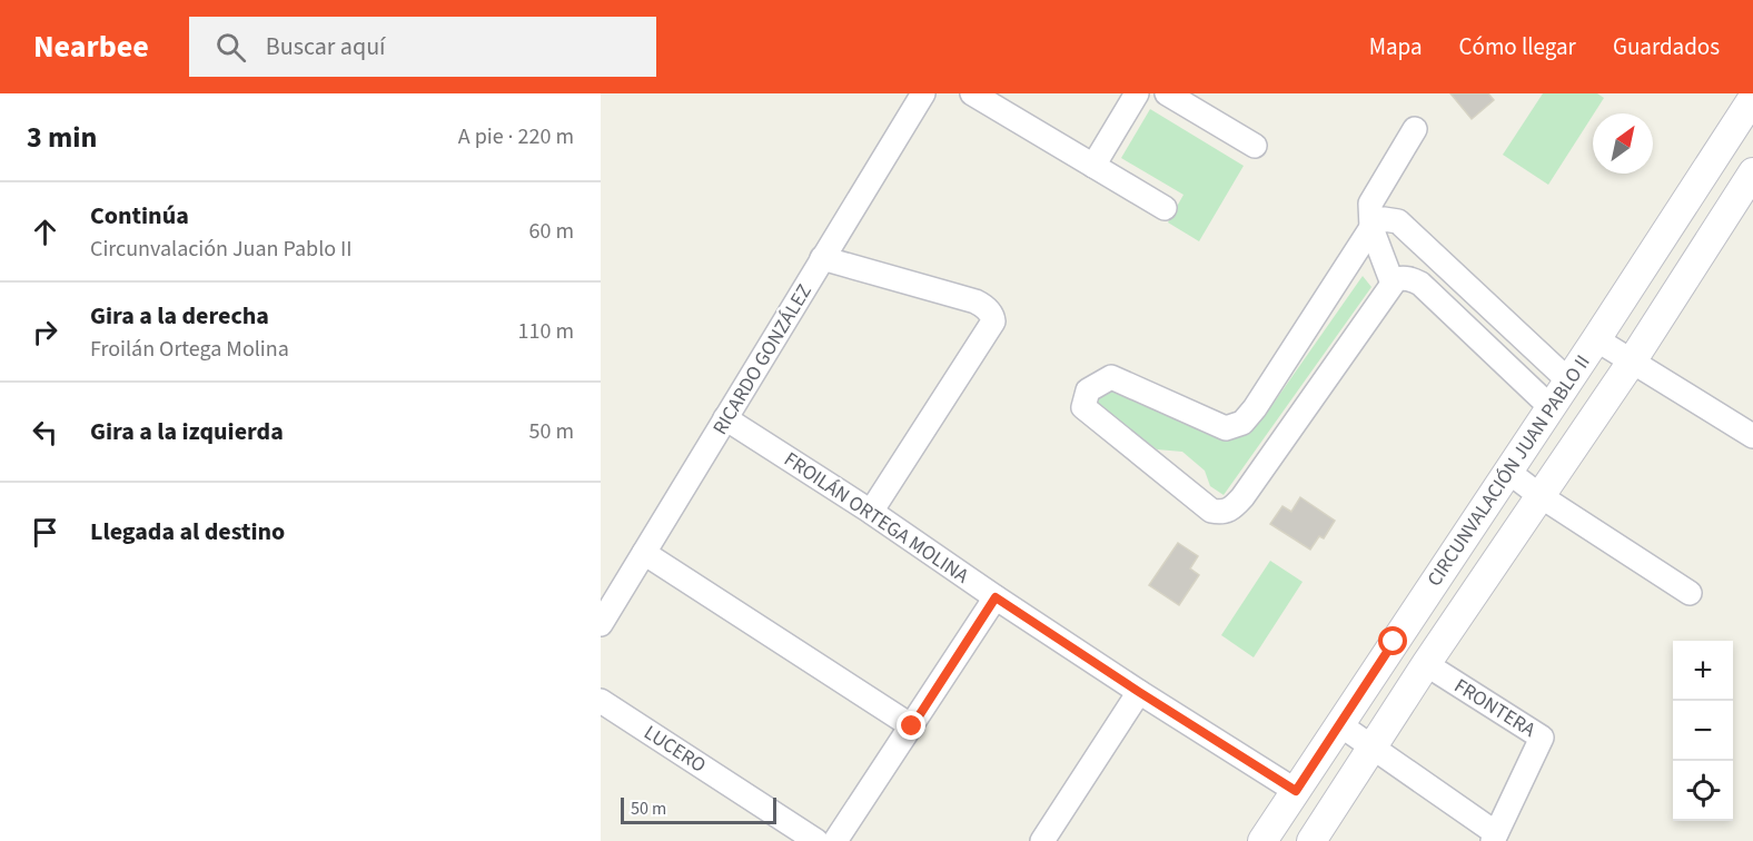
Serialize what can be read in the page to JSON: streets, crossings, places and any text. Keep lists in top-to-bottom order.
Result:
{
  "streets": {
    "street": [
      "RICARDO GONZÁLEZ",
      "CIRCUNVALACIÓN JUAN PABLO II",
      "FROILÁN ORTEGA MOLINA",
      "FRONTERA",
      "LUCERO"
    ]
  },
  "crossings": [
    ["RICARDO GONZÁLEZ", "FROILÁN ORTEGA MOLINA"],
    ["CIRCUNVALACIÓN JUAN PABLO II", "FROILÁN ORTEGA MOLINA"],
    ["CIRCUNVALACIÓN JUAN PABLO II", "FRONTERA"]
  ],
  "scale_bar": "50 m",
  "north": "top right",
  "page": {
    "header": "Nearbee",
    "search": "Buscar aquí",
    "nav": ["Mapa", "Cómo llegar", "Guardados"],
    "heading": ["3 min", "A pie · 220 m"],
    "list": [
      ["Continúa", "Circunvalación Juan Pablo II", "60 m"],
      ["Gira a la derecha", "Froilán Ortega Molina", "110 m"],
      ["Gira a la izquierda", "50 m"],
      "Llegada al destino"
    ],
    "map_buttons": ["+", "−"],
    "scale": "50 m"
  }
}
